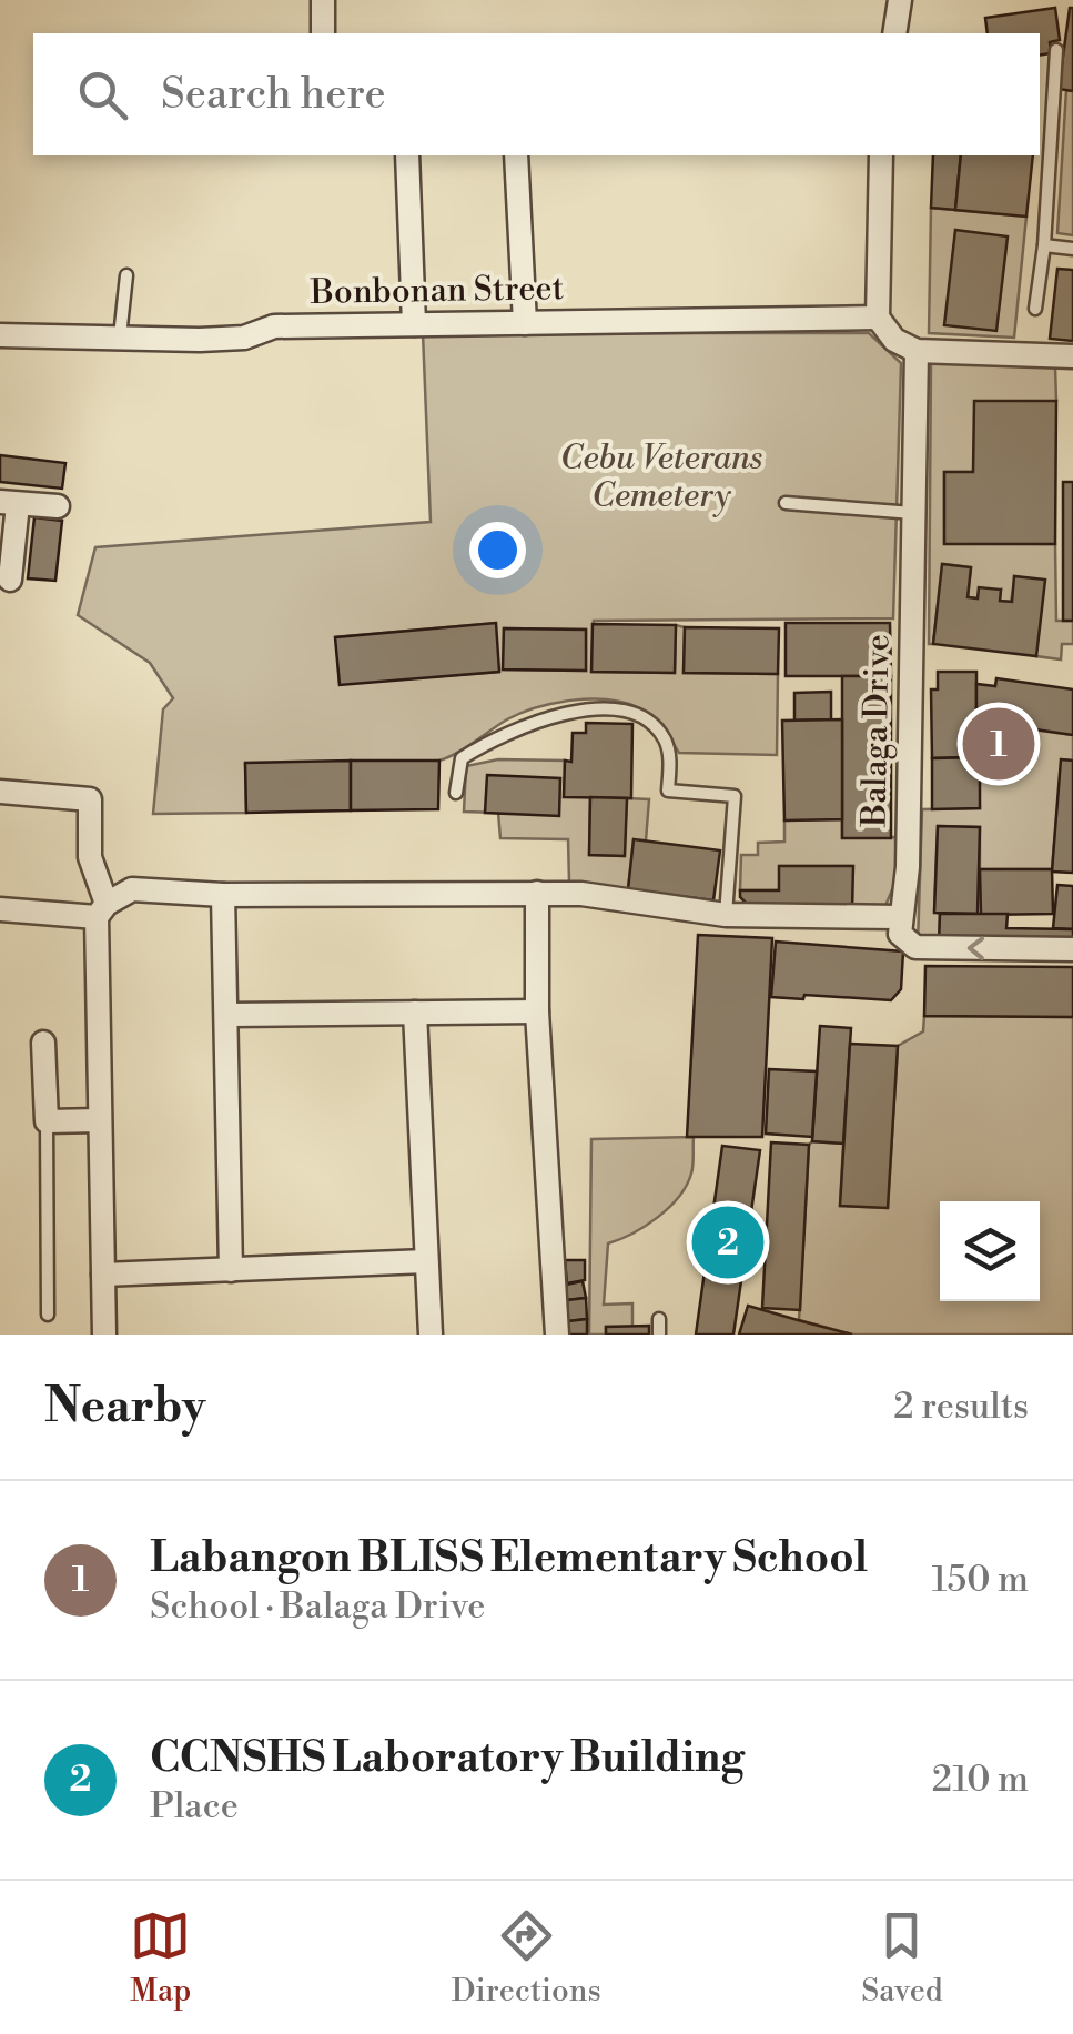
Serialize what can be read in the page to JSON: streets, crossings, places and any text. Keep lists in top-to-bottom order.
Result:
{
  "streets": {
    "street": ["Bonbonan Street", "Balaga Drive"]
  },
  "parks": ["Cebu Veterans Cemetery"],
  "page": {
    "search": "Search here",
    "pins": ["1", "2"],
    "heading": ["Nearby", "2 results"],
    "list": [
      {
        "mark": "1",
        "name": "Labangon BLISS Elementary School",
        "note": "School · Balaga Drive",
        "value": "150 m"
      },
      {
        "mark": "2",
        "name": "CCNSHS Laboratory Building",
        "note": "Place",
        "value": "210 m"
      }
    ],
    "nav": ["Map", "Directions", "Saved"]
  }
}
